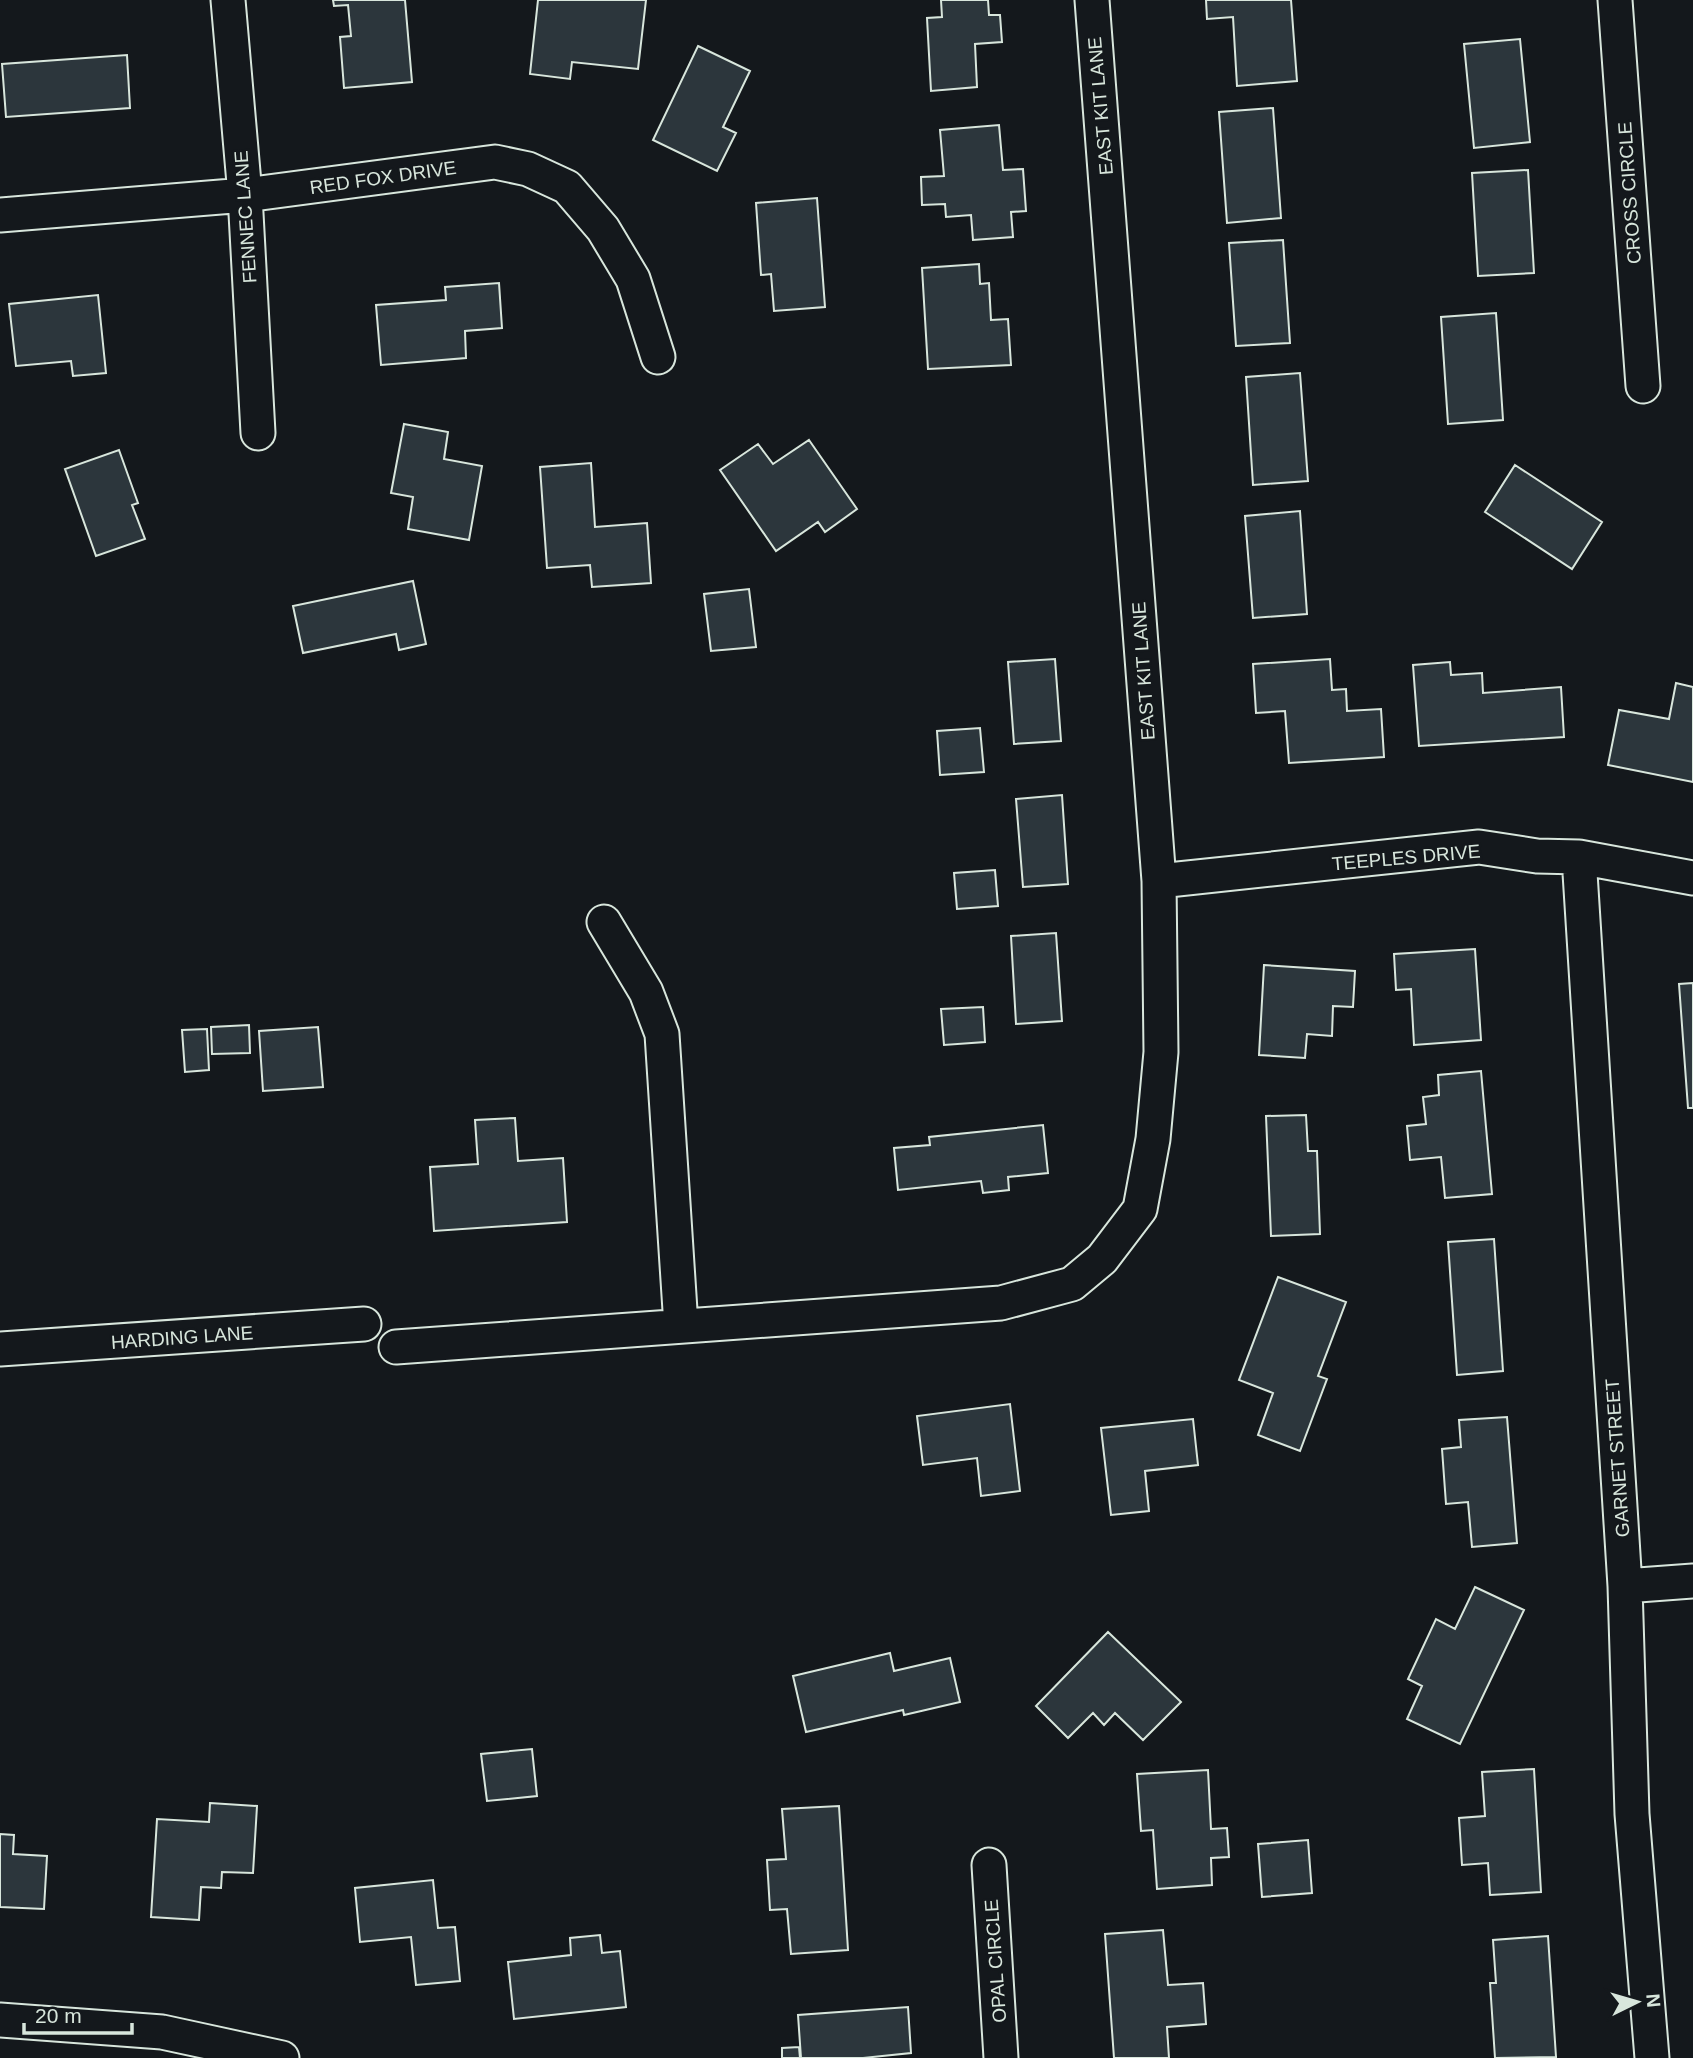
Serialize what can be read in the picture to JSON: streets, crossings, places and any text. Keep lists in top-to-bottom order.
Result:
{
  "streets": {
    "street": [
      "EAST KIT LANE",
      "RED FOX DRIVE",
      "CROSS CIRCLE",
      "FENNEC LANE",
      "TEEPLES DRIVE",
      "HARDING LANE",
      "GARNET STREET",
      "OPAL CIRCLE"
    ]
  },
  "crossings": [
    ["EAST KIT LANE", "TEEPLES DRIVE"],
    ["RED FOX DRIVE", "FENNEC LANE"],
    ["TEEPLES DRIVE", "GARNET STREET"]
  ],
  "scale_bar": "20 m",
  "north": "right"
}
